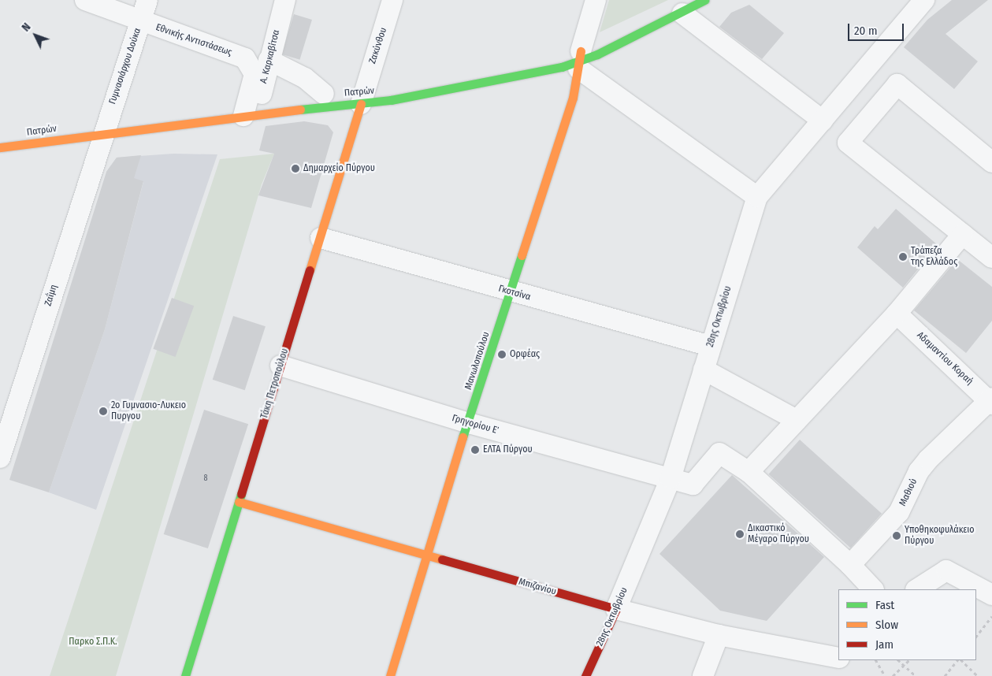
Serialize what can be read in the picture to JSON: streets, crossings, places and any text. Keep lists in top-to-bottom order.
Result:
{
  "streets": {
    "main road": [
      "Πατρών",
      "28ης Οκτωβρίου",
      "Μανωλοπούλου",
      "Τάκη Πετροπούλου",
      "Μπιζανίου"
    ],
    "street": [
      "Εθνικής Αντιστάσεως",
      "Ζακύνθου",
      "Α. Καρκαβίτσα",
      "Γυμνασιάρχου Δούκα",
      "Γκοτσίνα",
      "Ζαΐμη",
      "Αδαμαντίου Κοραή",
      "Γρηγορίου Ε΄",
      "Μαθιού"
    ]
  },
  "crossings": [
    ["Εθνικής Αντιστάσεως", "Α. Καρκαβίτσα"],
    ["Εθνικής Αντιστάσεως", "Γυμνασιάρχου Δούκα"],
    ["Εθνικής Αντιστάσεως", "Πατρών"],
    ["Ζακύνθου", "Πατρών"],
    ["Ζακύνθου", "Τάκη Πετροπούλου"],
    ["Α. Καρκαβίτσα", "Πατρών"],
    ["Γυμνασιάρχου Δούκα", "Πατρών"],
    ["Γυμνασιάρχου Δούκα", "Ζαΐμη"],
    ["Πατρών", "Ζαΐμη"],
    ["Πατρών", "Μανωλοπούλου"],
    ["Πατρών", "Τάκη Πετροπούλου"],
    ["Γκοτσίνα", "28ης Οκτωβρίου"],
    ["Γκοτσίνα", "Μανωλοπούλου"],
    ["Γκοτσίνα", "Τάκη Πετροπούλου"],
    ["28ης Οκτωβρίου", "Γρηγορίου Ε΄"],
    ["28ης Οκτωβρίου", "Μπιζανίου"],
    ["Αδαμαντίου Κοραή", "Μαθιού"],
    ["Μανωλοπούλου", "Γρηγορίου Ε΄"],
    ["Μανωλοπούλου", "Μπιζανίου"],
    ["Τάκη Πετροπούλου", "Γρηγορίου Ε΄"],
    ["Τάκη Πετροπούλου", "Μπιζανίου"]
  ],
  "parks": ["Παρκο Σ.Π.Κ."],
  "places": [
    "Δημαρχείο Πύργου",
    "Τράπεζα της Ελλάδος",
    "Ορφέας",
    "2ο Γυμνασιο-Λυκειο Πυργου",
    "ΕΛΤΑ Πύργου",
    "Δικαστικό Μέγαρο Πύργου",
    "Υποθηκοφυλάκειο Πύργου"
  ],
  "house_numbers": ["8"],
  "legend": ["Fast", "Slow", "Jam"],
  "scale_bar": "20 m",
  "north": "top left"
}
